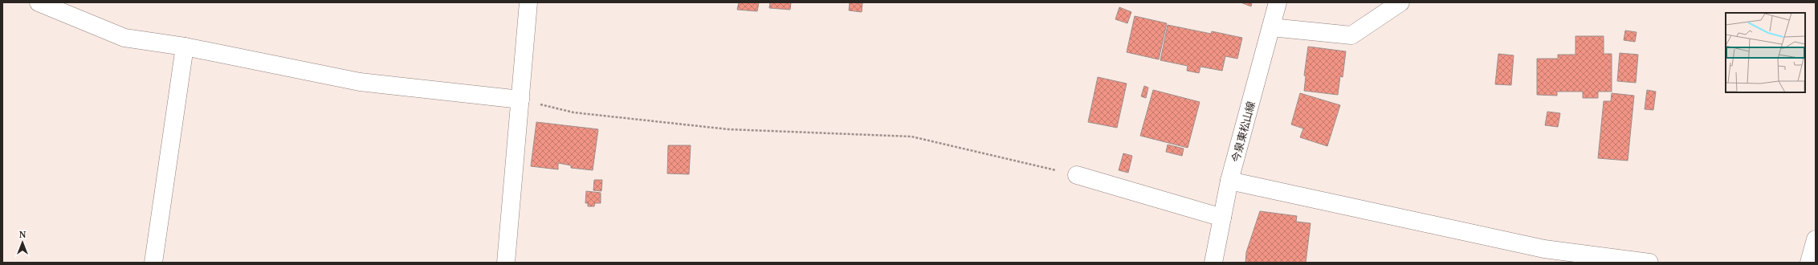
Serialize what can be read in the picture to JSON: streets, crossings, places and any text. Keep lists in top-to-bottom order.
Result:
{
  "streets": {
    "street": ["今泉東松山線"]
  },
  "north": "top"
}
